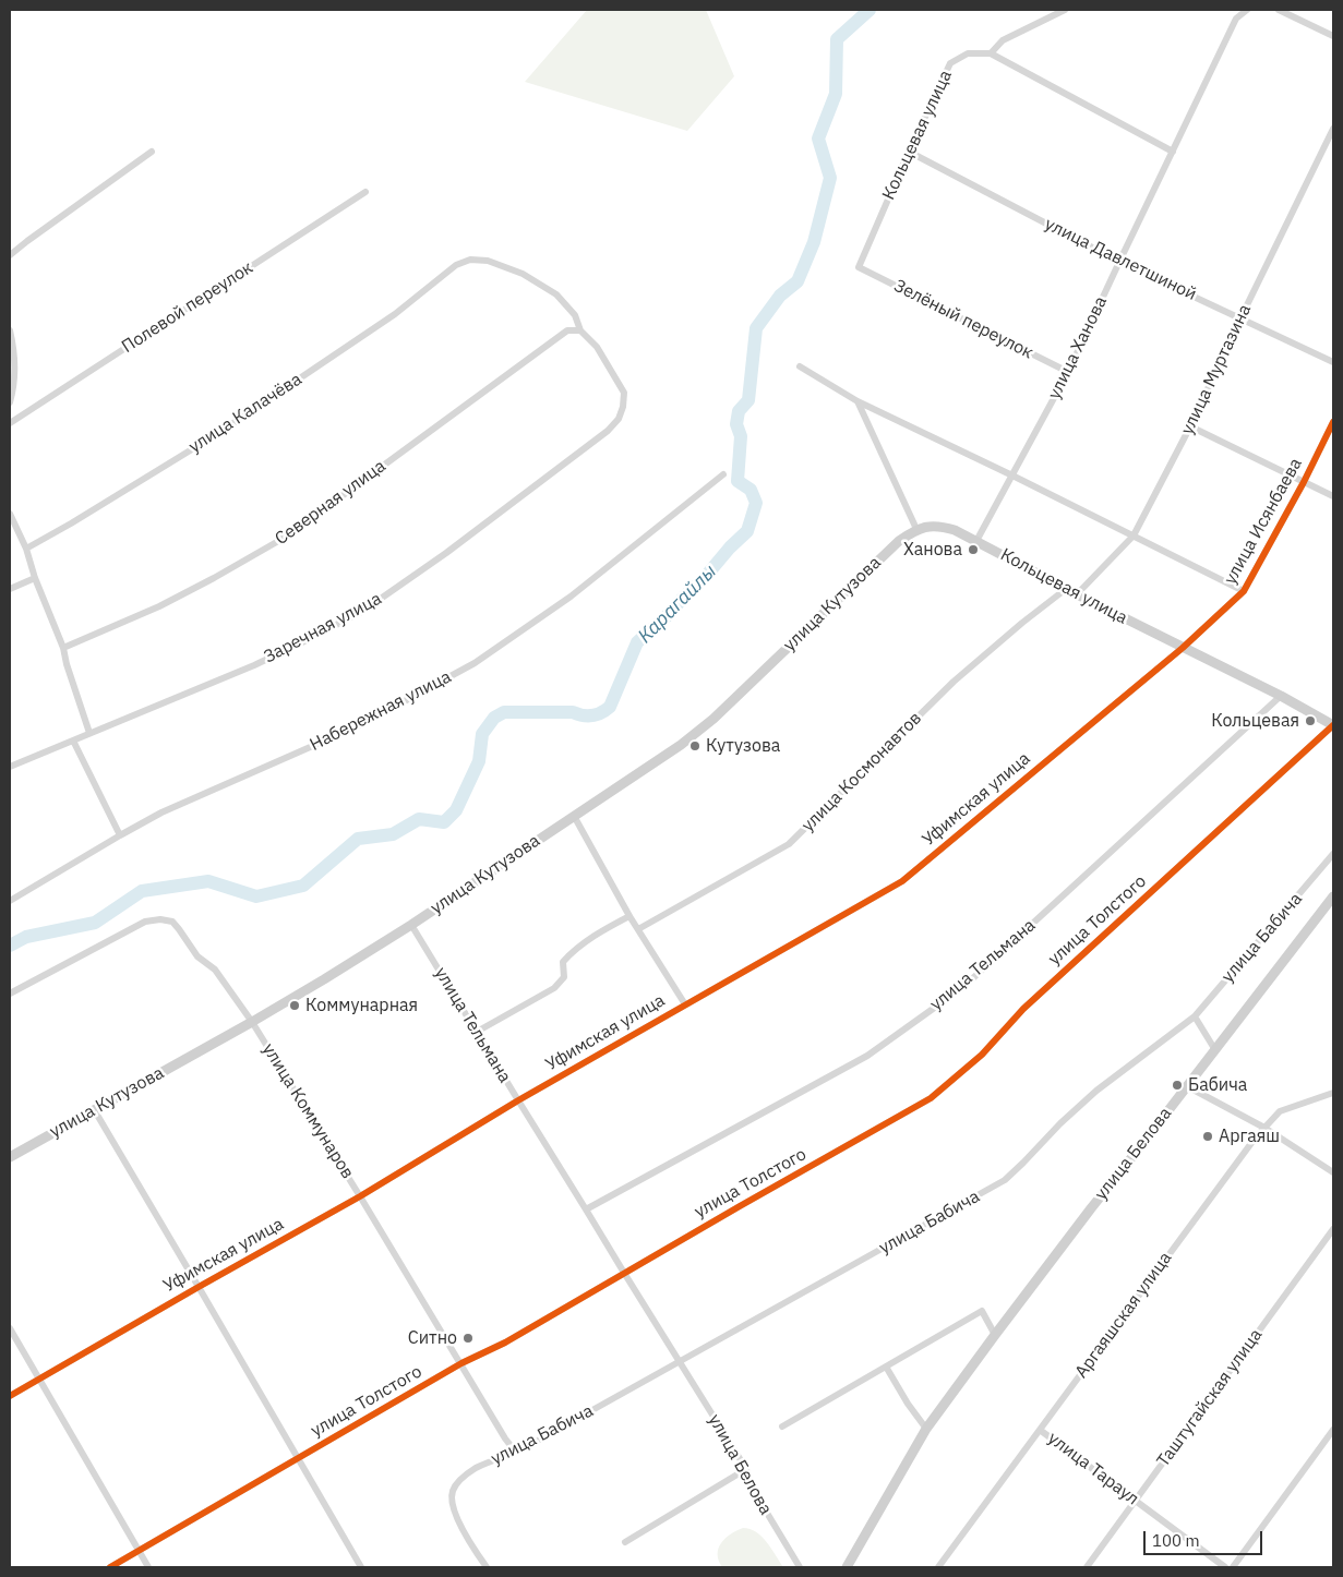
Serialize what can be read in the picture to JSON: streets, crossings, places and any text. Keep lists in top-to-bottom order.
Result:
{
  "streets": {
    "main road": ["Кольцевая улица", "улица Кутузова", "улица Белова"],
    "street": [
      "улица Давлетшиной",
      "Полевой переулок",
      "Зелёный переулок",
      "улица Ханова",
      "улица Муртазина",
      "улица Калачёва",
      "Северная улица",
      "улица Исянбаева",
      "Заречная улица",
      "Набережная улица",
      "улица Космонавтов",
      "Уфимская улица",
      "улица Толстого",
      "улица Бабича",
      "улица Тельмана",
      "улица Коммунаров",
      "Аргаяшская улица",
      "Таштугайская улица",
      "улица Тараул"
    ]
  },
  "crossings": [
    ["Кольцевая улица", "улица Давлетшиной"],
    ["Кольцевая улица", "Зелёный переулок"],
    ["Кольцевая улица", "улица Ханова"],
    ["Кольцевая улица", "улица Муртазина"],
    ["Кольцевая улица", "улица Исянбаева"],
    ["Кольцевая улица", "улица Кутузова"],
    ["Кольцевая улица", "улица Космонавтов"],
    ["Кольцевая улица", "Уфимская улица"],
    ["Кольцевая улица", "улица Толстого"],
    ["Кольцевая улица", "улица Тельмана"],
    ["улица Давлетшиной", "улица Ханова"],
    ["улица Давлетшиной", "улица Муртазина"],
    ["Зелёный переулок", "улица Ханова"],
    ["улица Калачёва", "Северная улица"],
    ["улица Калачёва", "Заречная улица"],
    ["Северная улица", "Заречная улица"],
    ["улица Исянбаева", "Уфимская улица"],
    ["улица Кутузова", "улица Тельмана"],
    ["улица Кутузова", "улица Коммунаров"],
    ["Уфимская улица", "улица Тельмана"],
    ["Уфимская улица", "улица Коммунаров"],
    ["улица Толстого", "улица Тельмана"],
    ["улица Толстого", "улица Коммунаров"],
    ["улица Бабича", "улица Тельмана"],
    ["улица Бабича", "улица Коммунаров"],
    ["улица Бабича", "улица Белова"],
    ["улица Тельмана", "улица Белова"],
    ["Аргаяшская улица", "улица Тараул"],
    ["Таштугайская улица", "улица Тараул"]
  ],
  "water": ["Карагайлы"],
  "places": [
    "Ханова",
    "Кольцевая",
    "Кутузова",
    "Коммунарная",
    "Бабича",
    "Аргаяш",
    "Ситно"
  ],
  "scale_bar": "100 m"
}
